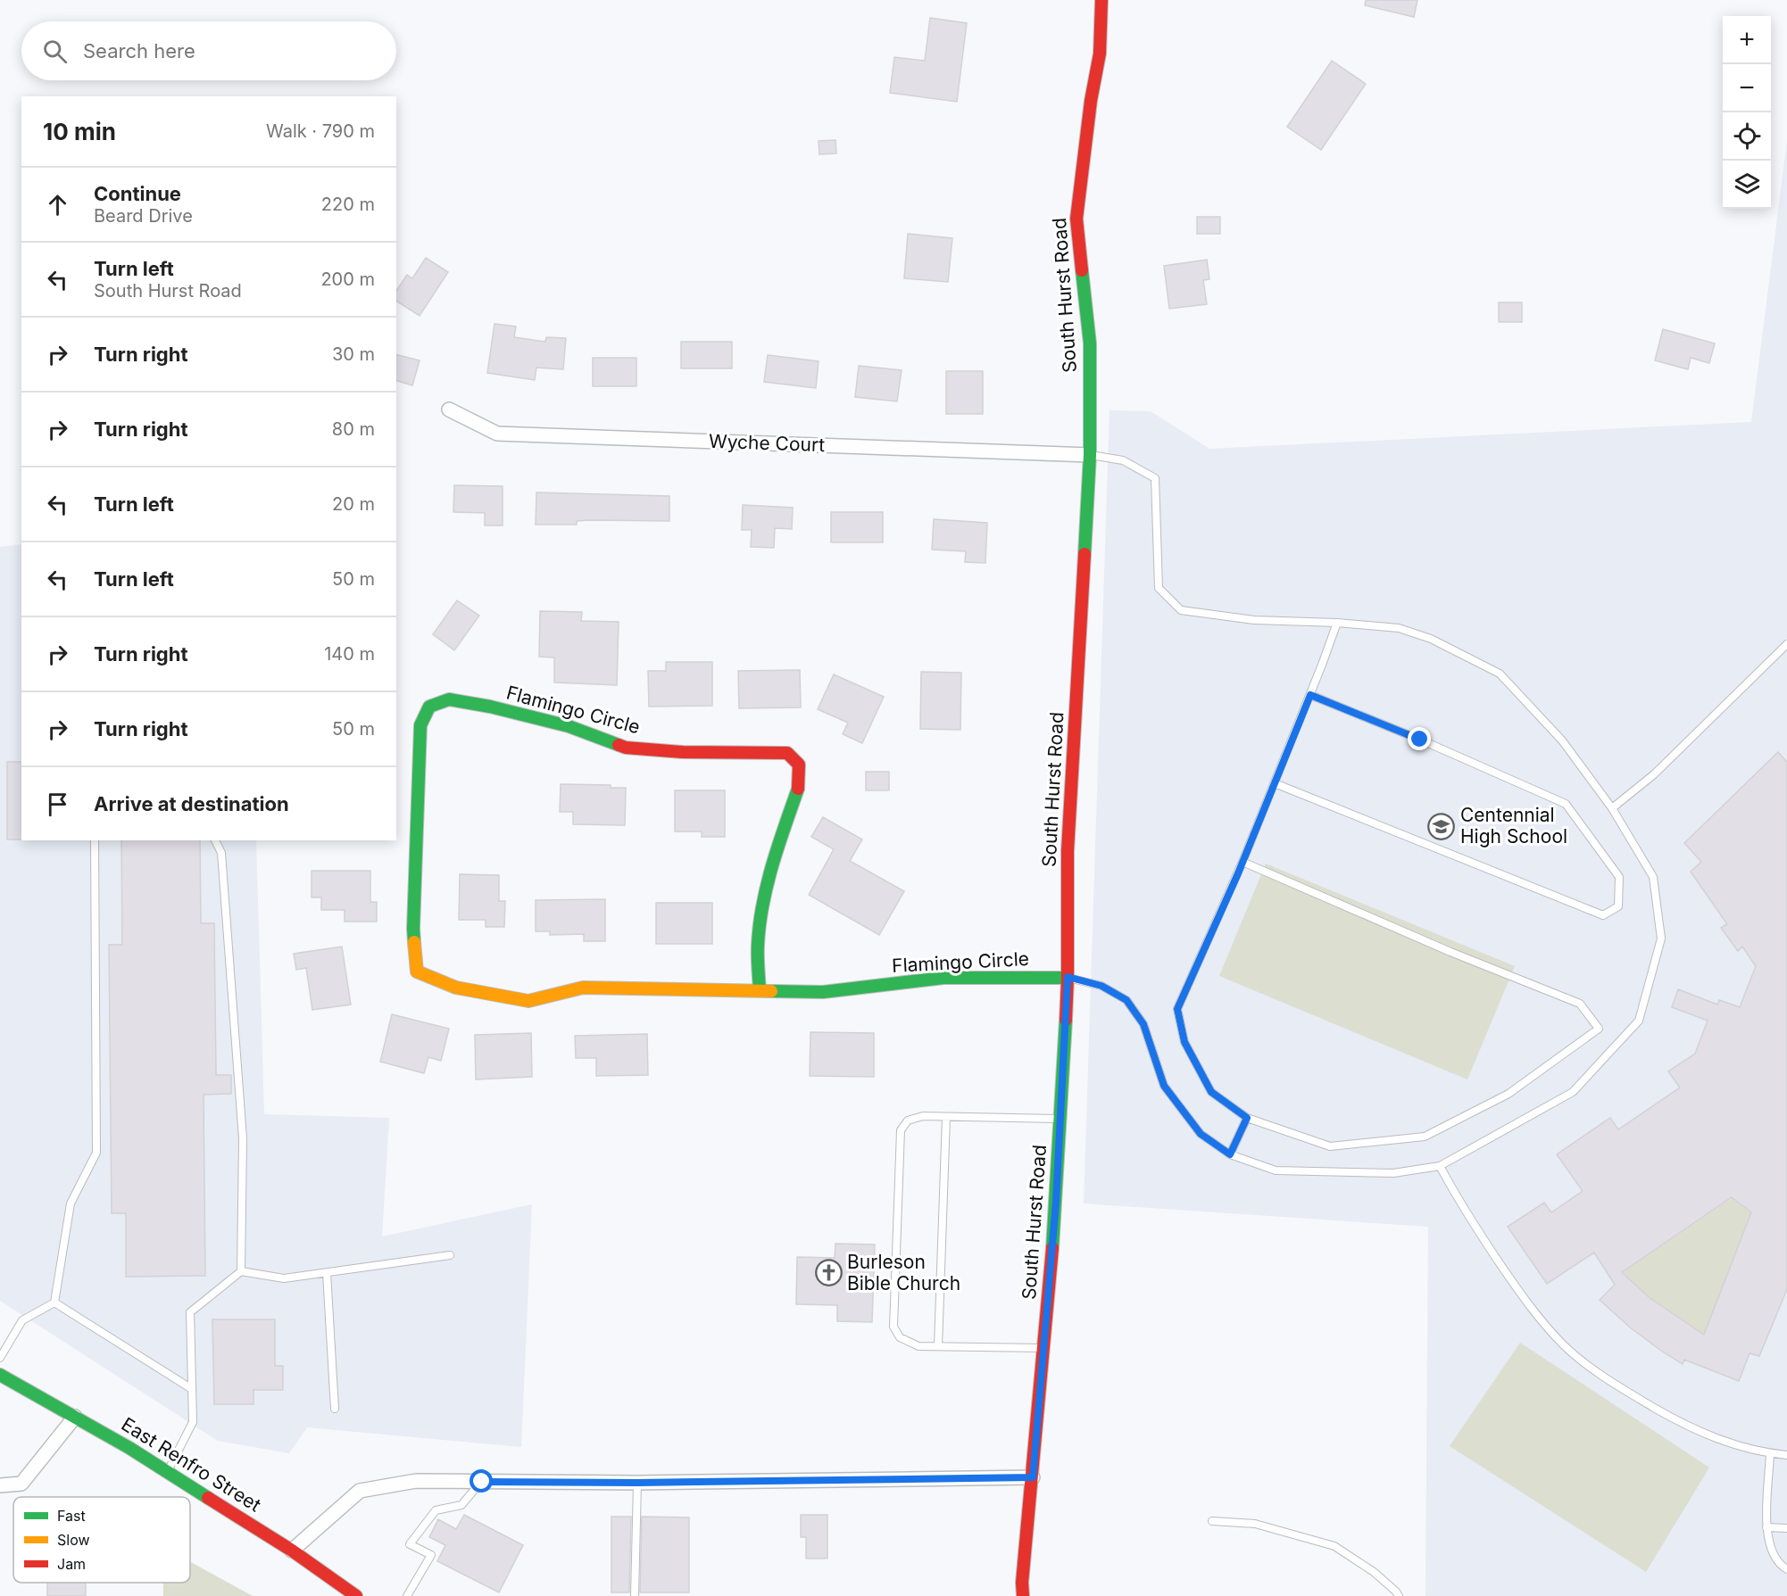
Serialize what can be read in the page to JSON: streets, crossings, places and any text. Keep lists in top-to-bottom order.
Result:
{
  "streets": {
    "street": [
      "South Hurst Road",
      "Wyche Court",
      "Flamingo Circle",
      "East Renfro Street"
    ]
  },
  "crossings": [
    ["South Hurst Road", "Wyche Court"],
    ["South Hurst Road", "Flamingo Circle"]
  ],
  "places": {
    "school or university": ["Centennial High School"],
    "church": ["Burleson Bible Church"]
  },
  "legend": ["Fast", "Slow", "Jam"],
  "page": {
    "map_buttons": ["+", "−"],
    "search": "Search here",
    "heading": ["10 min", "Walk · 790 m"],
    "list": [
      ["Continue", "Beard Drive", "220 m"],
      ["Turn left", "South Hurst Road", "200 m"],
      ["Turn right", "30 m"],
      ["Turn right", "80 m"],
      ["Turn left", "20 m"],
      ["Turn left", "50 m"],
      ["Turn right", "140 m"],
      ["Turn right", "50 m"],
      "Arrive at destination"
    ]
  }
}
